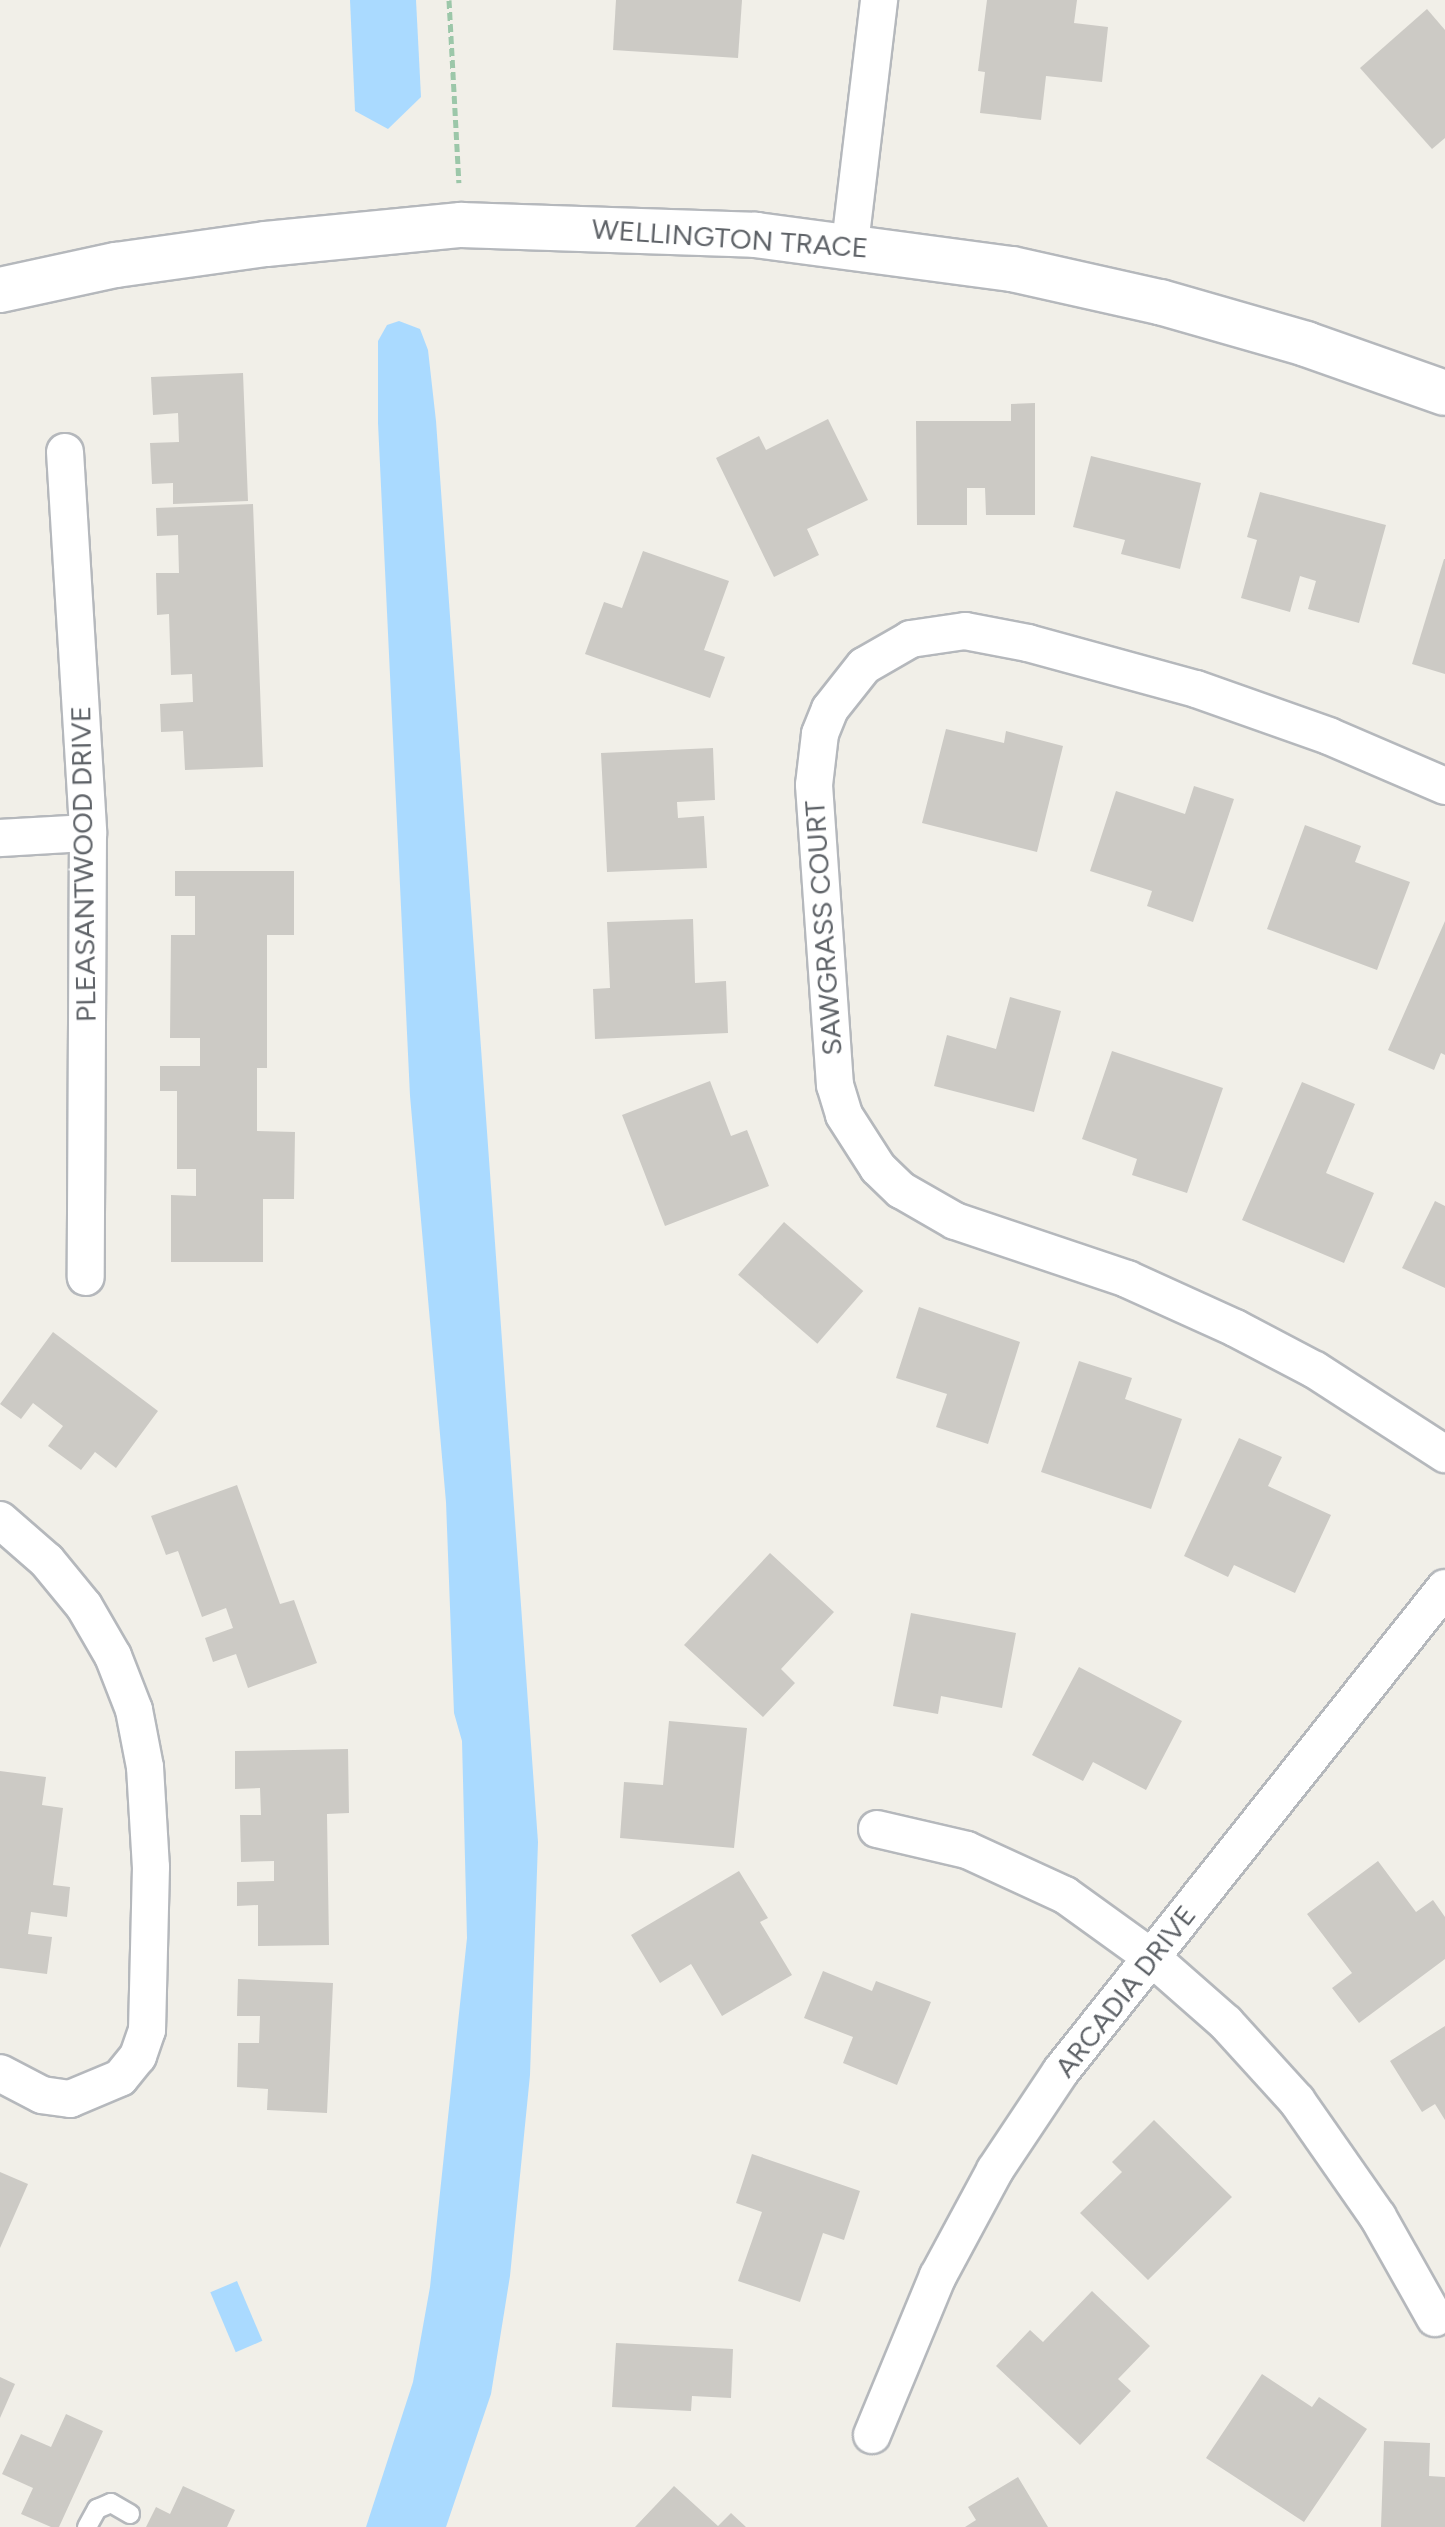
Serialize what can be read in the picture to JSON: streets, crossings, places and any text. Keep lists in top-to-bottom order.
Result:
{
  "streets": {
    "street": [
      "WELLINGTON TRACE",
      "PLEASANTWOOD DRIVE",
      "SAWGRASS COURT",
      "ARCADIA DRIVE"
    ]
  }
}
